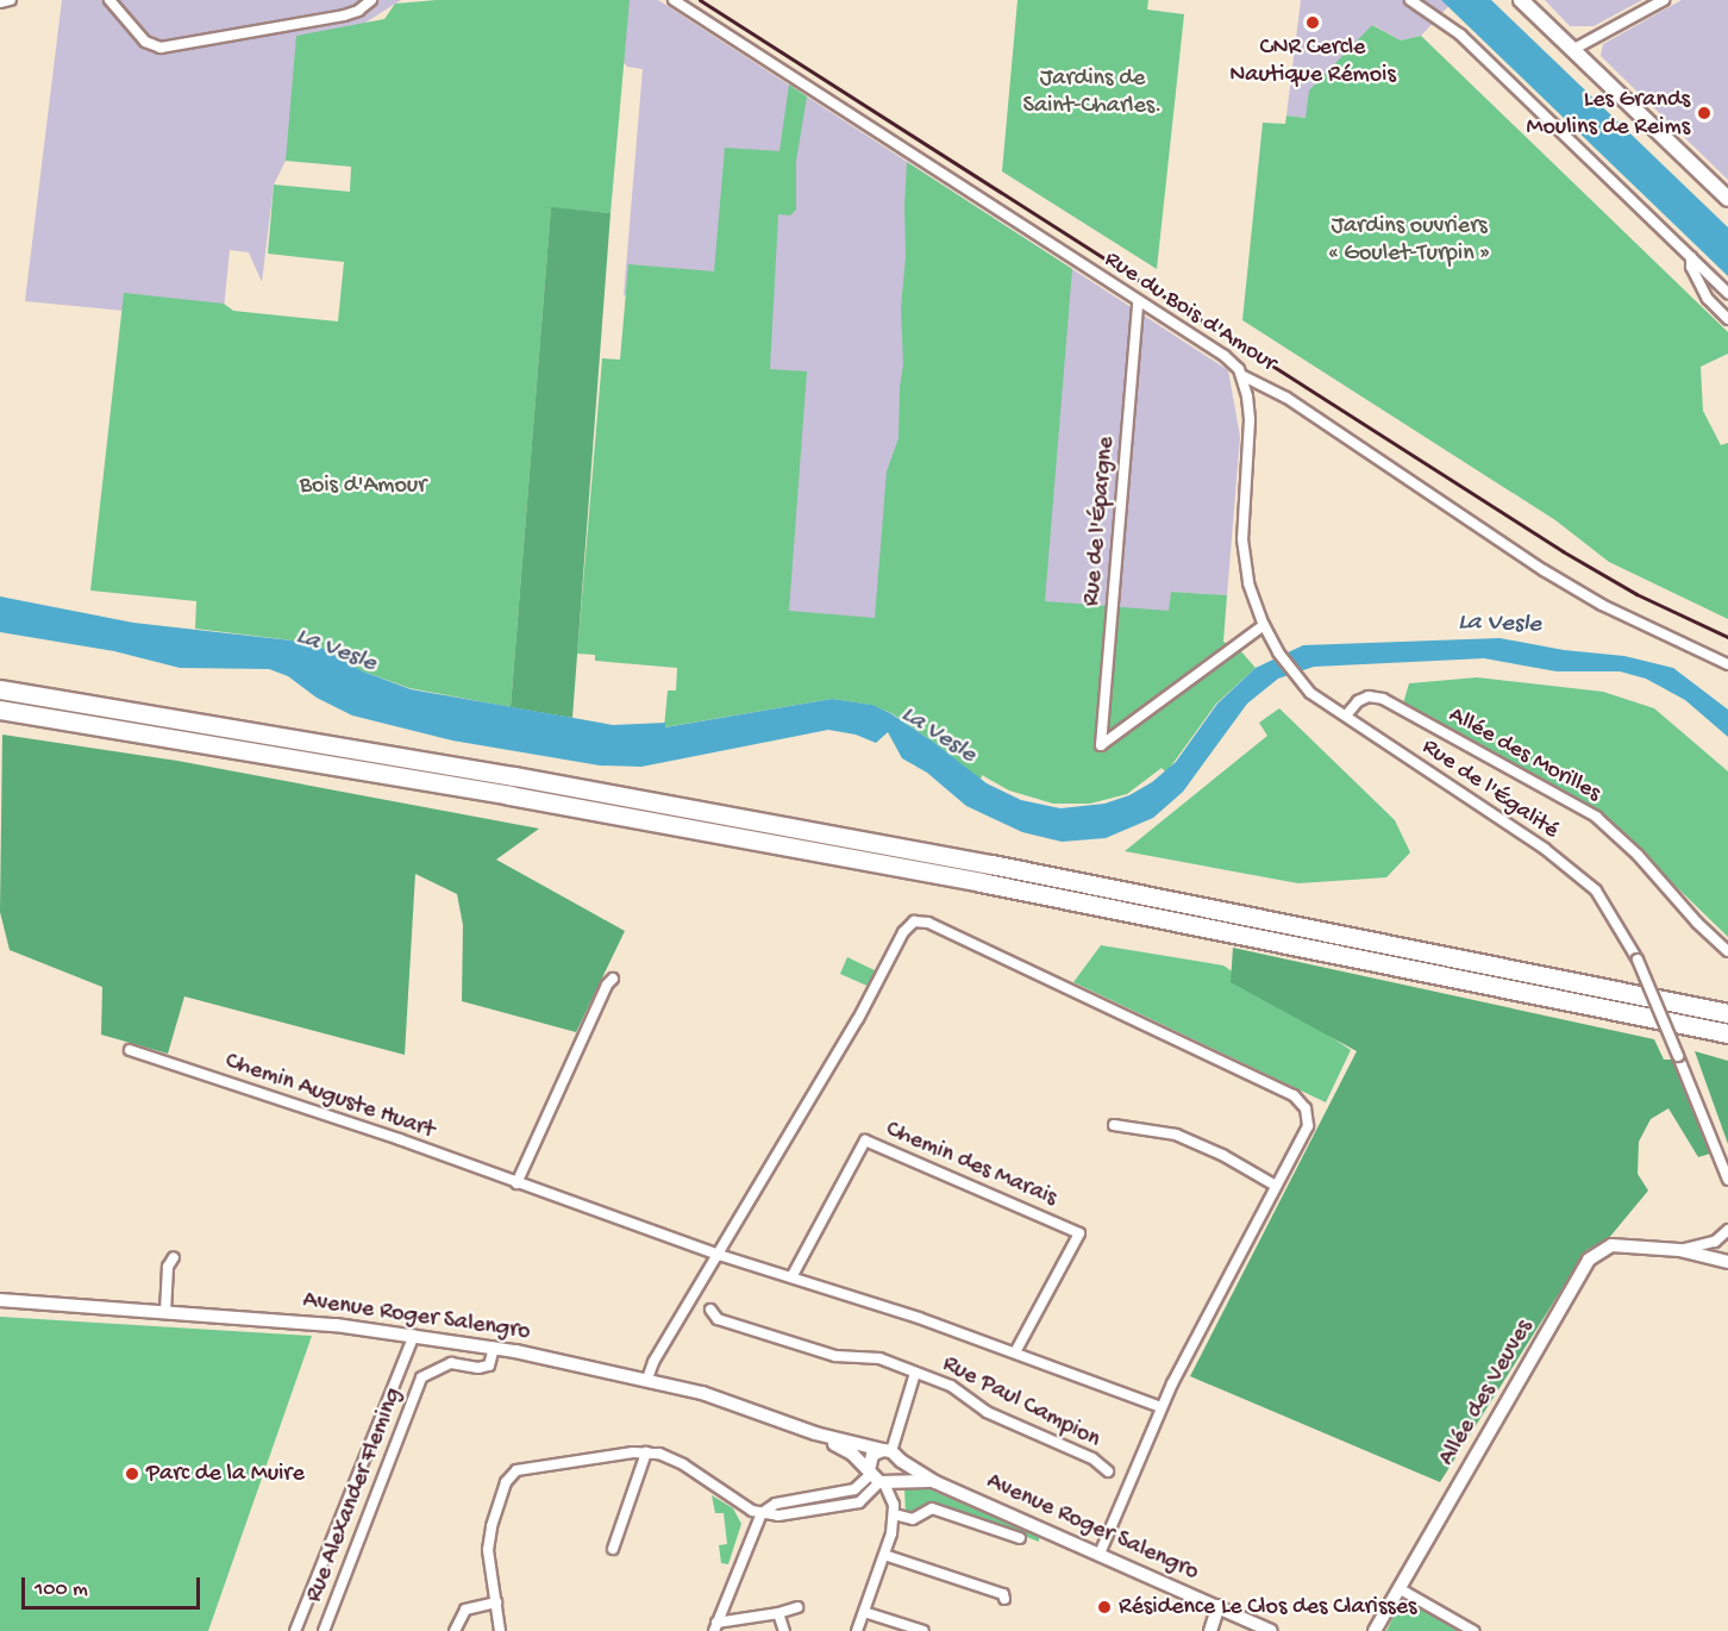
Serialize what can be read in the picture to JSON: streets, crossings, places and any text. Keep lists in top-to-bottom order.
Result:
{
  "streets": {
    "street": [
      "Rue du Bois d'Amour",
      "Rue de l'Épargne",
      "Allée des Morilles",
      "Rue de l'Égalité",
      "Chemin Auguste Huart",
      "Chemin des Marais",
      "Avenue Roger Salengro",
      "Allée des Veuves",
      "Rue Paul Campion",
      "Rue Alexander Fleming"
    ]
  },
  "crossings": [
    ["Rue du Bois d'Amour", "Rue de l'Épargne"],
    ["Rue de l'Épargne", "Rue de l'Égalité"],
    ["Allée des Morilles", "Rue de l'Égalité"],
    ["Avenue Roger Salengro", "Rue Paul Campion"],
    ["Avenue Roger Salengro", "Rue Alexander Fleming"]
  ],
  "water": ["La Vesle"],
  "parks": ["Jardins de Saint-Charles.", "Jardins ouvriers « Goulet-Turpin »", "Bois d'Amour"],
  "places": [
    "CNR Cercle Nautique Rémois",
    "Les Grands Moulins de Reims",
    "Parc de la Muire",
    "Résidence Le Clos des Clarisses"
  ],
  "scale_bar": "100 m"
}
